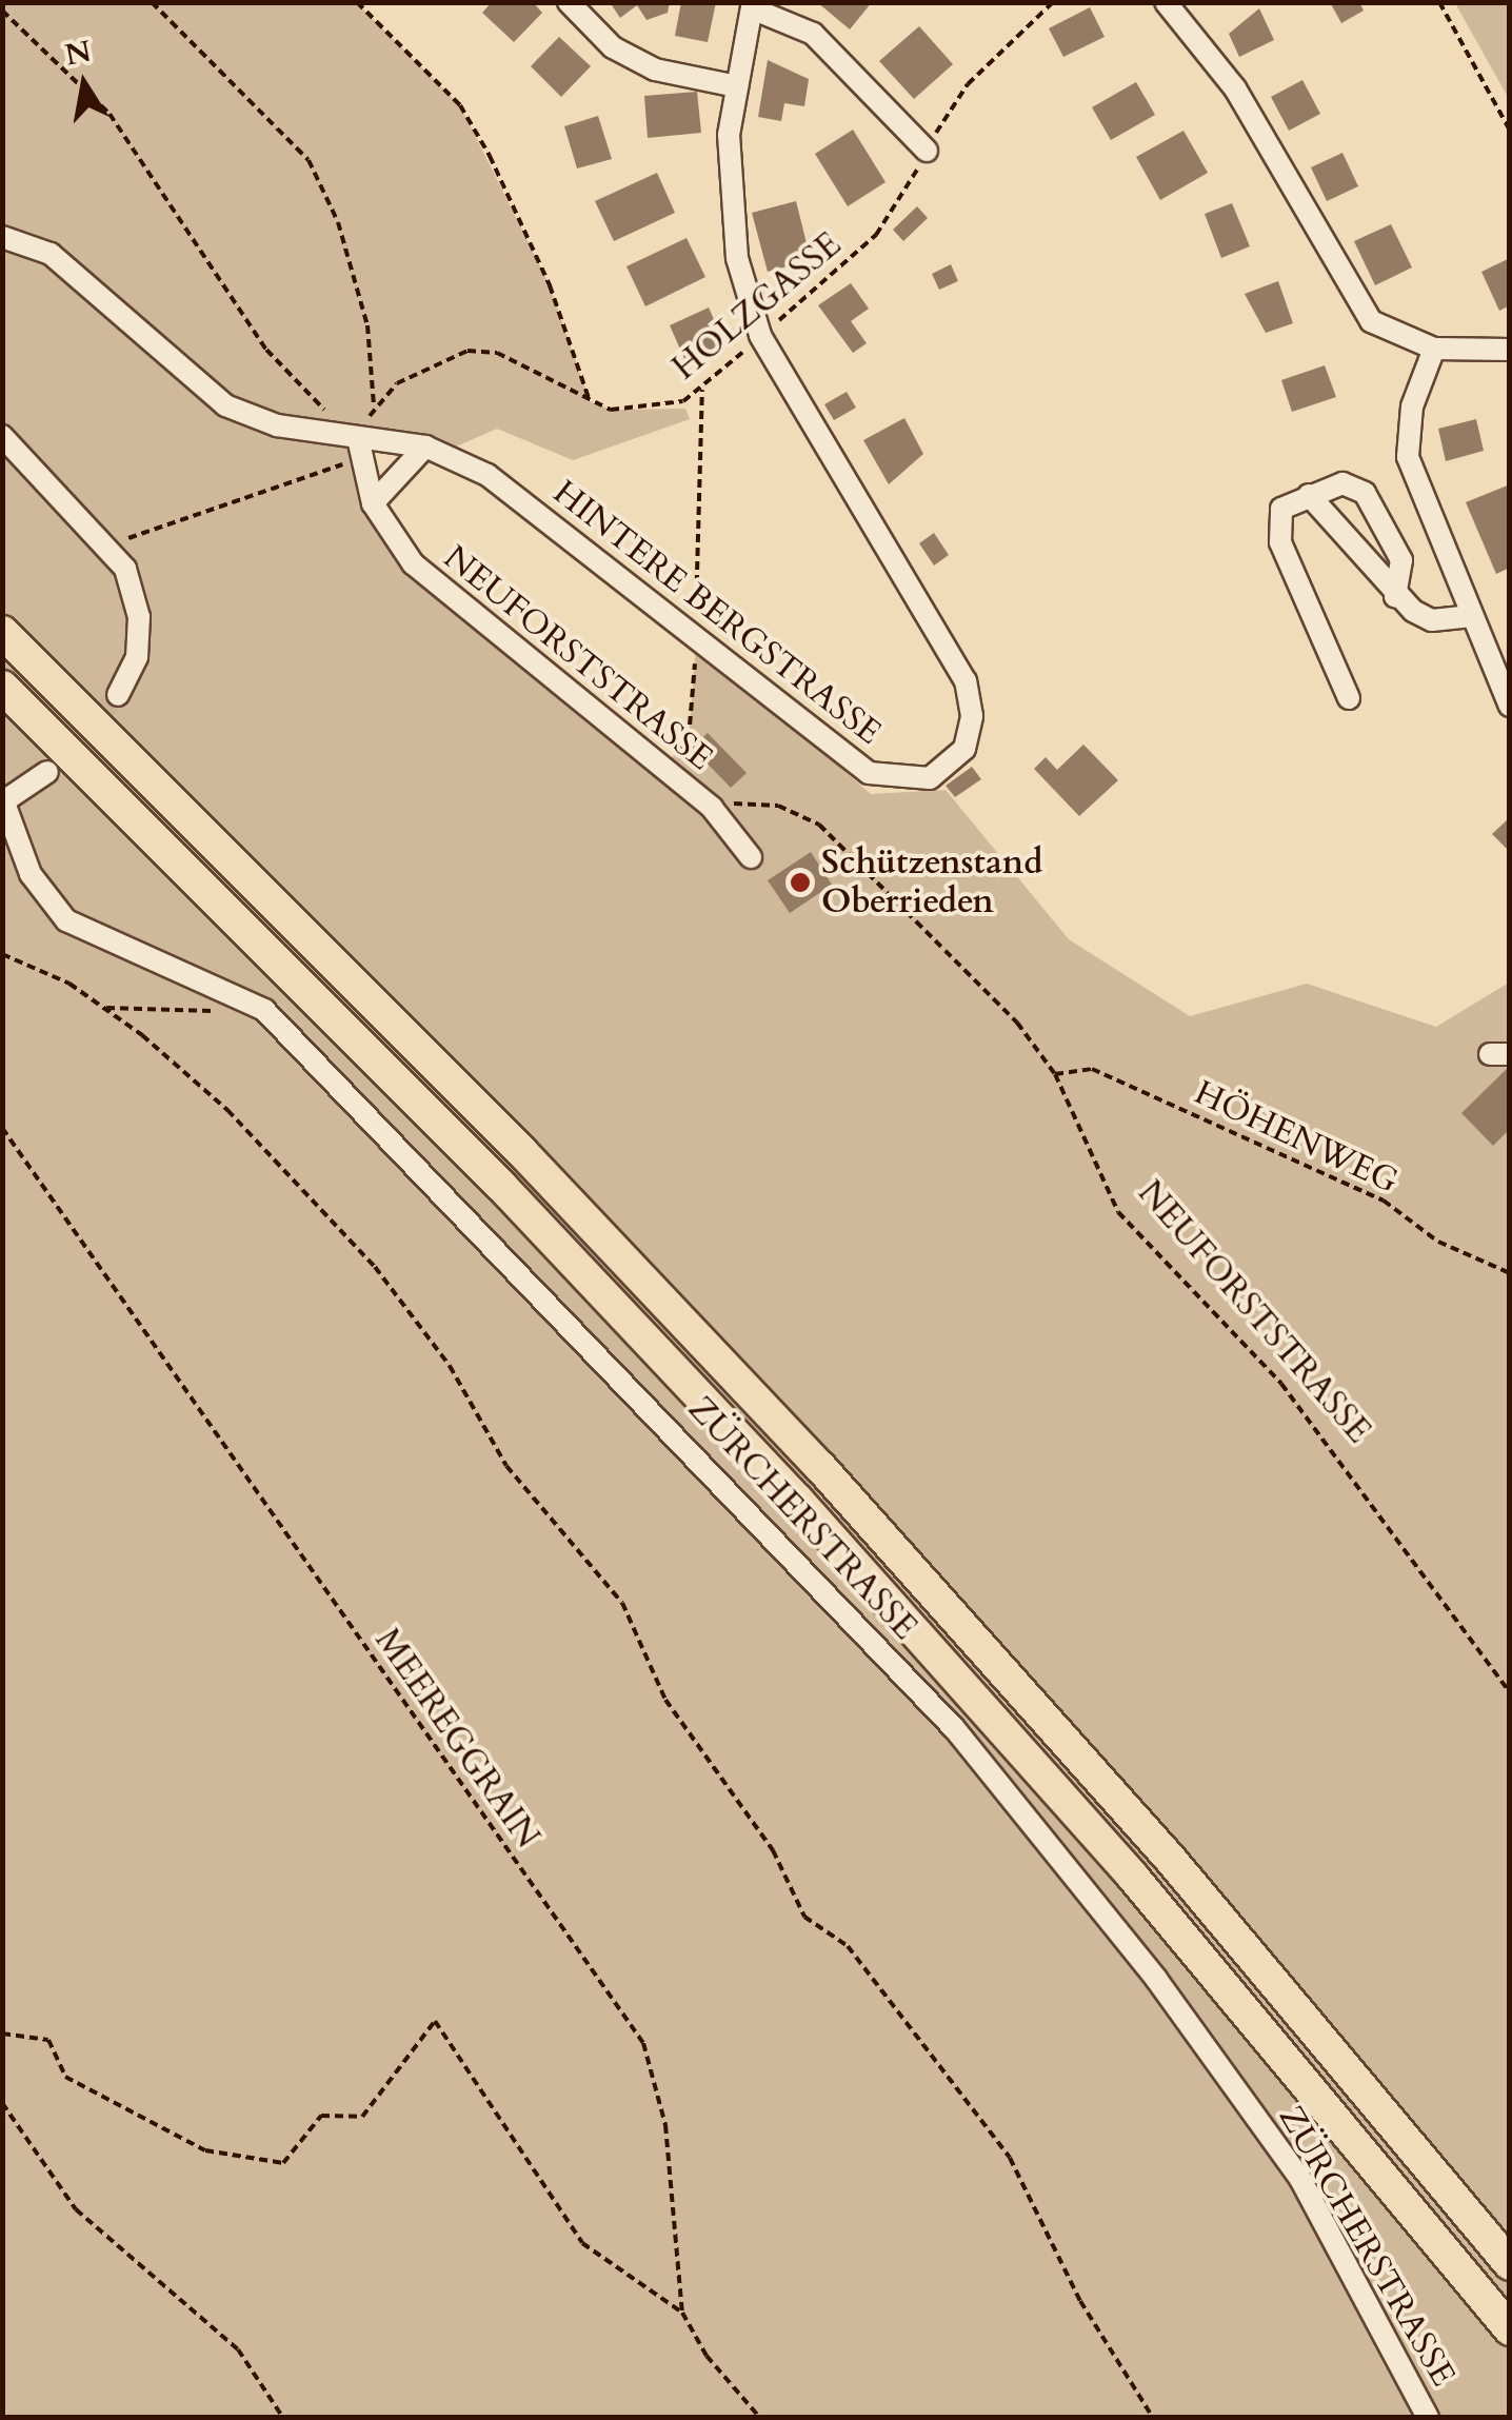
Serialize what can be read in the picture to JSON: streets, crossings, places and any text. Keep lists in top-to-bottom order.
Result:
{
  "streets": {
    "street": ["HINTERE BERGSTRASSE", "NEUFORSTSTRASSE", "ZÜRCHERSTRASSE"],
    "path": ["HOLZGASSE", "HÖHENWEG", "MEEREGGRAIN"]
  },
  "crossings": [
    ["HOLZGASSE", "HINTERE BERGSTRASSE"],
    ["HOLZGASSE", "NEUFORSTSTRASSE"],
    ["HINTERE BERGSTRASSE", "NEUFORSTSTRASSE"],
    ["NEUFORSTSTRASSE", "HÖHENWEG"]
  ],
  "places": ["Schützenstand Oberrieden"],
  "north": "top"
}
